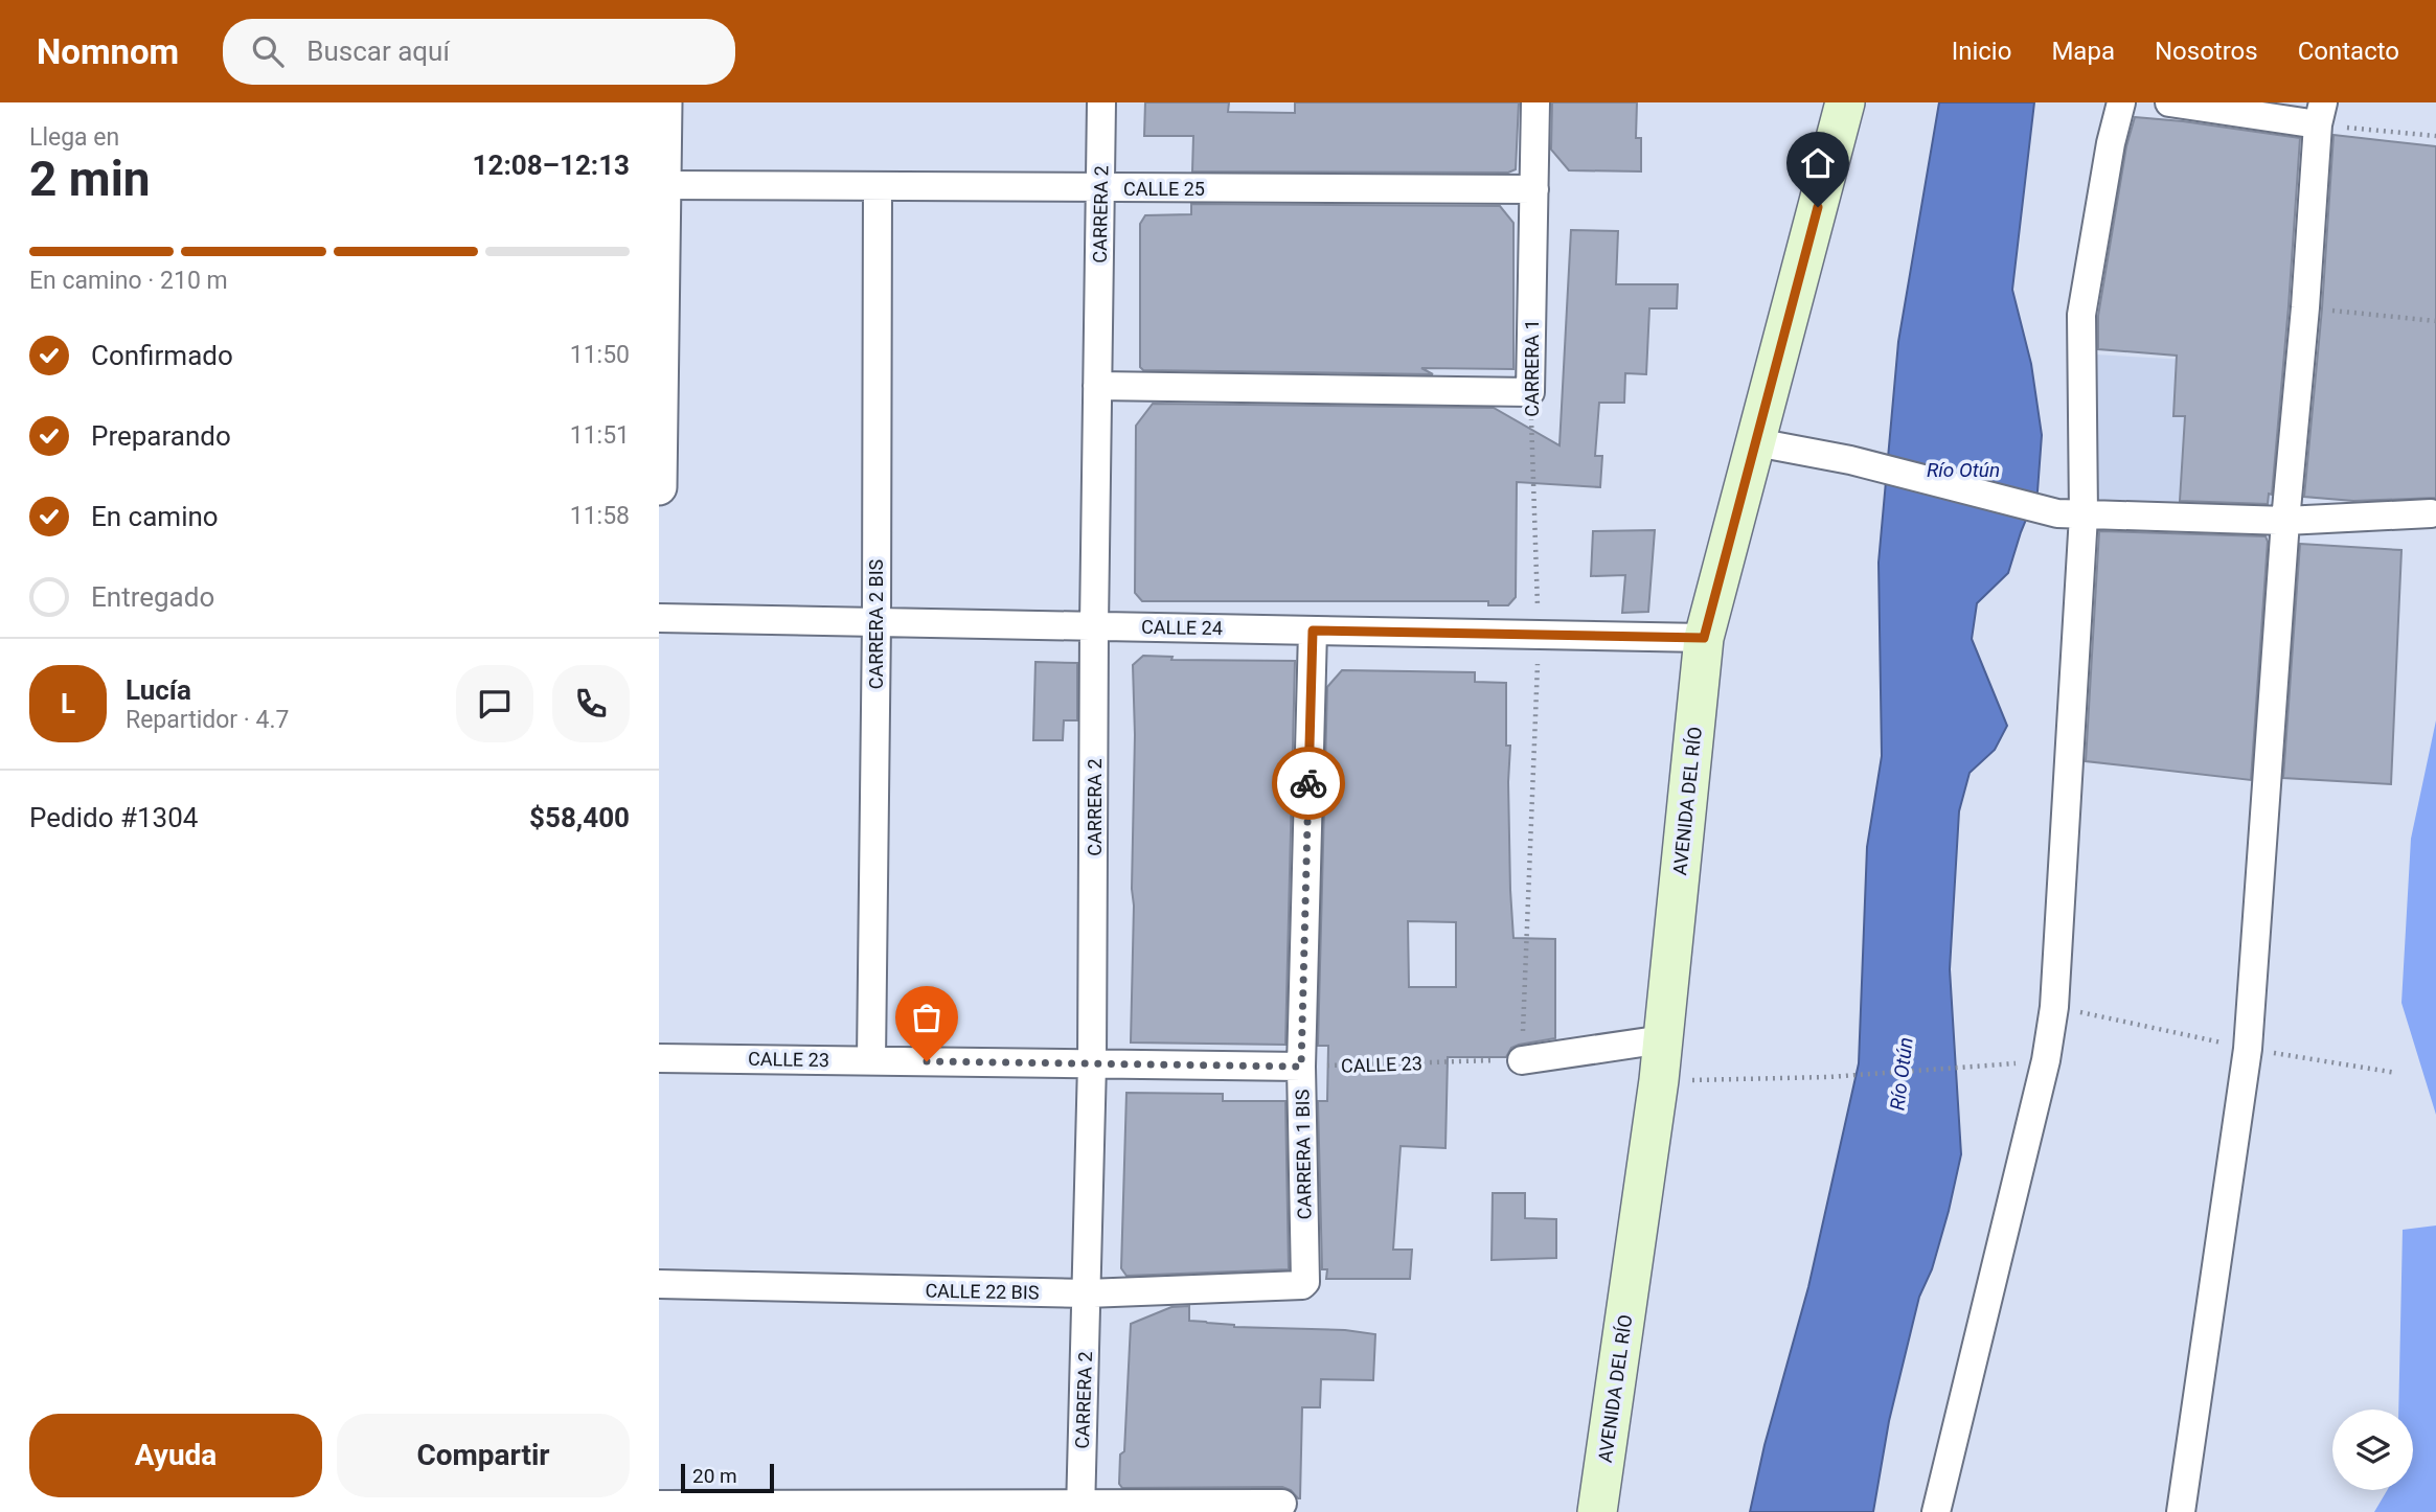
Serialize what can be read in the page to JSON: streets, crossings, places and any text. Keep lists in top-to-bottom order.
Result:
{
  "streets": {
    "main road": ["AVENIDA DEL RÍO"],
    "street": [
      "CALLE 25",
      "CARRERA 2",
      "CARRERA 1",
      "CARRERA 2 BIS",
      "CALLE 24",
      "CALLE 23",
      "CARRERA 1 BIS",
      "CALLE 22 BIS"
    ]
  },
  "crossings": [
    ["CALLE 25", "CARRERA 2"],
    ["CALLE 25", "CARRERA 1"],
    ["CALLE 25", "CARRERA 2 BIS"],
    ["CARRERA 2", "CALLE 24"],
    ["CARRERA 2", "CALLE 23"],
    ["CARRERA 2", "CALLE 22 BIS"],
    ["CARRERA 1", "CALLE 24"],
    ["CARRERA 1", "CALLE 23"],
    ["CARRERA 2 BIS", "CALLE 24"],
    ["CARRERA 2 BIS", "CALLE 23"],
    ["CALLE 24", "AVENIDA DEL RÍO"],
    ["CALLE 24", "CARRERA 1 BIS"],
    ["CALLE 23", "CARRERA 1 BIS"],
    ["CARRERA 1 BIS", "CALLE 22 BIS"]
  ],
  "water": ["Río Otún"],
  "scale_bar": "20 m",
  "page": {
    "header": "Nomnom",
    "search": "Buscar aquí",
    "nav": [
      "Inicio",
      "Mapa",
      "Nosotros",
      "Contacto"
    ],
    "heading": ["2 min", "Llega en", "12:08–12:13"],
    "panel": [
      "Lucía",
      "Repartidor · 4.7",
      "Pedido #1304",
      "$58,400"
    ],
    "bar": "En camino · 210 m",
    "list": [
      ["Confirmado", "11:50"],
      ["Preparando", "11:51"],
      ["En camino", "11:58"],
      "Entregado"
    ],
    "round": "L",
    "buttons": ["Ayuda", "Compartir"],
    "scale": "20 m"
  }
}
